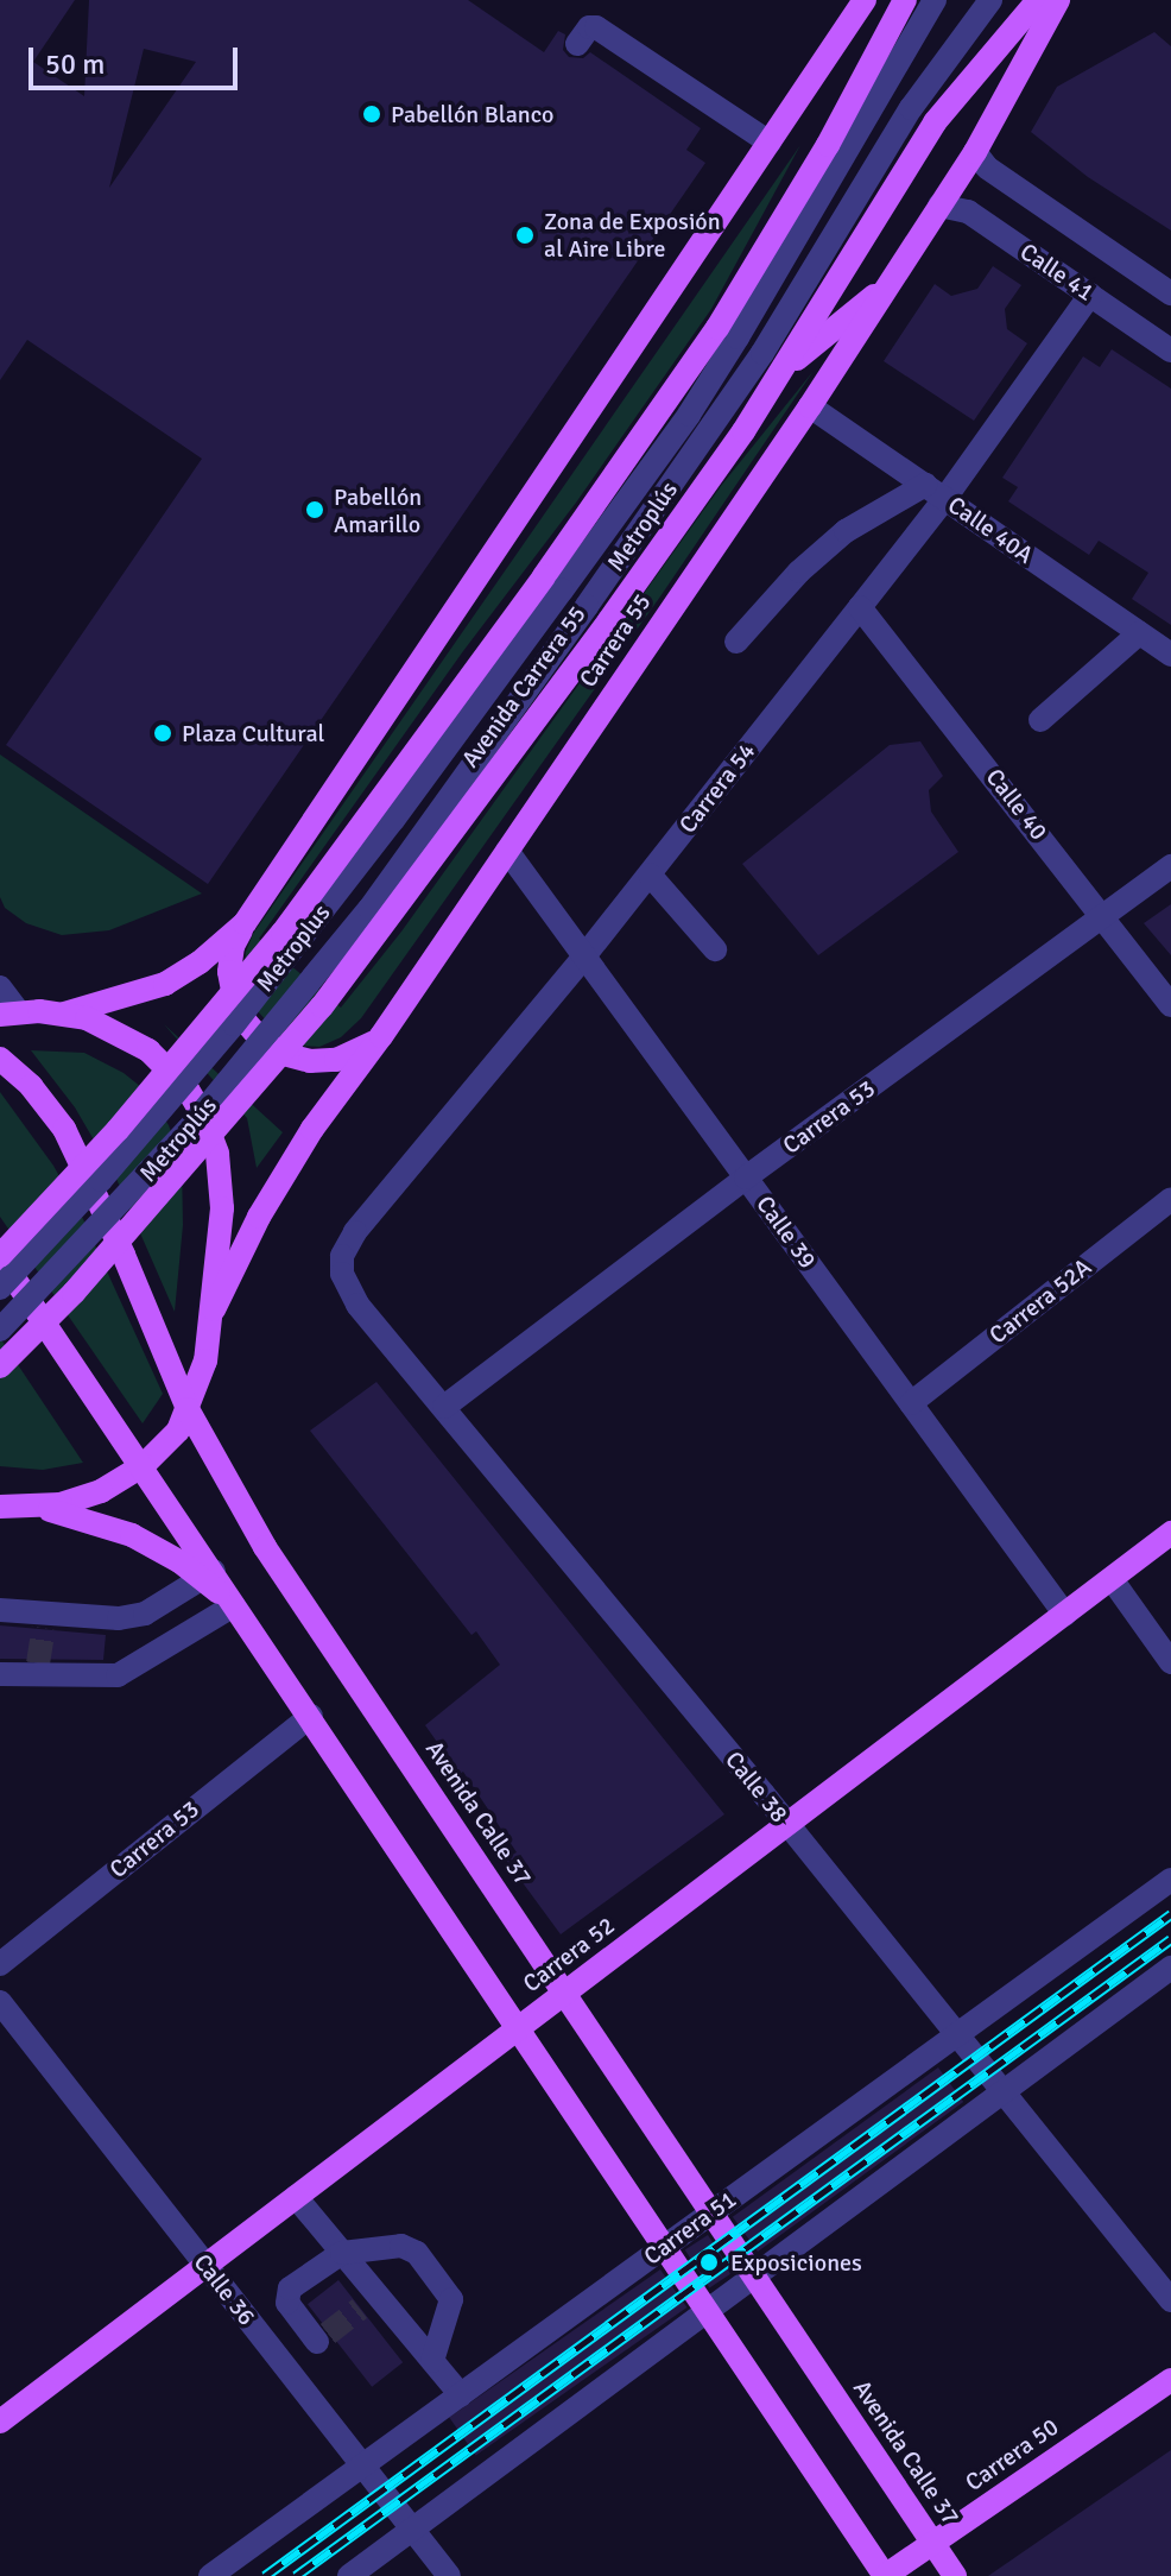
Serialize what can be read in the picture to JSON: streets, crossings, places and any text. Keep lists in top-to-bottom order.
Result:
{
  "streets": {
    "main road": [
      "Carrera 55",
      "Avenida Carrera 55",
      "Avenida Calle 37",
      "Carrera 52",
      "Carrera 50"
    ],
    "street": [
      "Calle 41",
      "Metroplús",
      "Calle 40A",
      "Carrera 54",
      "Calle 40",
      "Metroplus",
      "Carrera 53",
      "Calle 39",
      "Carrera 52A",
      "Calle 38",
      "Carrera 51",
      "Calle 36"
    ]
  },
  "crossings": [
    ["Calle 41", "Carrera 55"],
    ["Calle 41", "Carrera 54"],
    ["Metroplús", "Avenida Carrera 55"],
    ["Metroplús", "Metroplus"],
    ["Calle 40A", "Carrera 55"],
    ["Calle 40A", "Carrera 54"],
    ["Carrera 55", "Calle 39"],
    ["Avenida Carrera 55", "Metroplus"],
    ["Carrera 54", "Calle 40"],
    ["Carrera 54", "Calle 39"],
    ["Carrera 54", "Calle 38"],
    ["Calle 40", "Carrera 53"],
    ["Carrera 53", "Calle 39"],
    ["Carrera 53", "Calle 38"],
    ["Calle 39", "Carrera 52A"],
    ["Calle 39", "Carrera 52"],
    ["Calle 38", "Carrera 52"],
    ["Calle 38", "Carrera 51"],
    ["Avenida Calle 37", "Carrera 52"],
    ["Avenida Calle 37", "Carrera 51"],
    ["Avenida Calle 37", "Carrera 50"],
    ["Carrera 52", "Calle 36"],
    ["Carrera 51", "Calle 36"]
  ],
  "places": [
    "Pabellón Blanco",
    "Zona de Exposión al Aire Libre",
    "Pabellón Amarillo",
    "Plaza Cultural",
    "Exposiciones"
  ],
  "scale_bar": "50 m"
}
